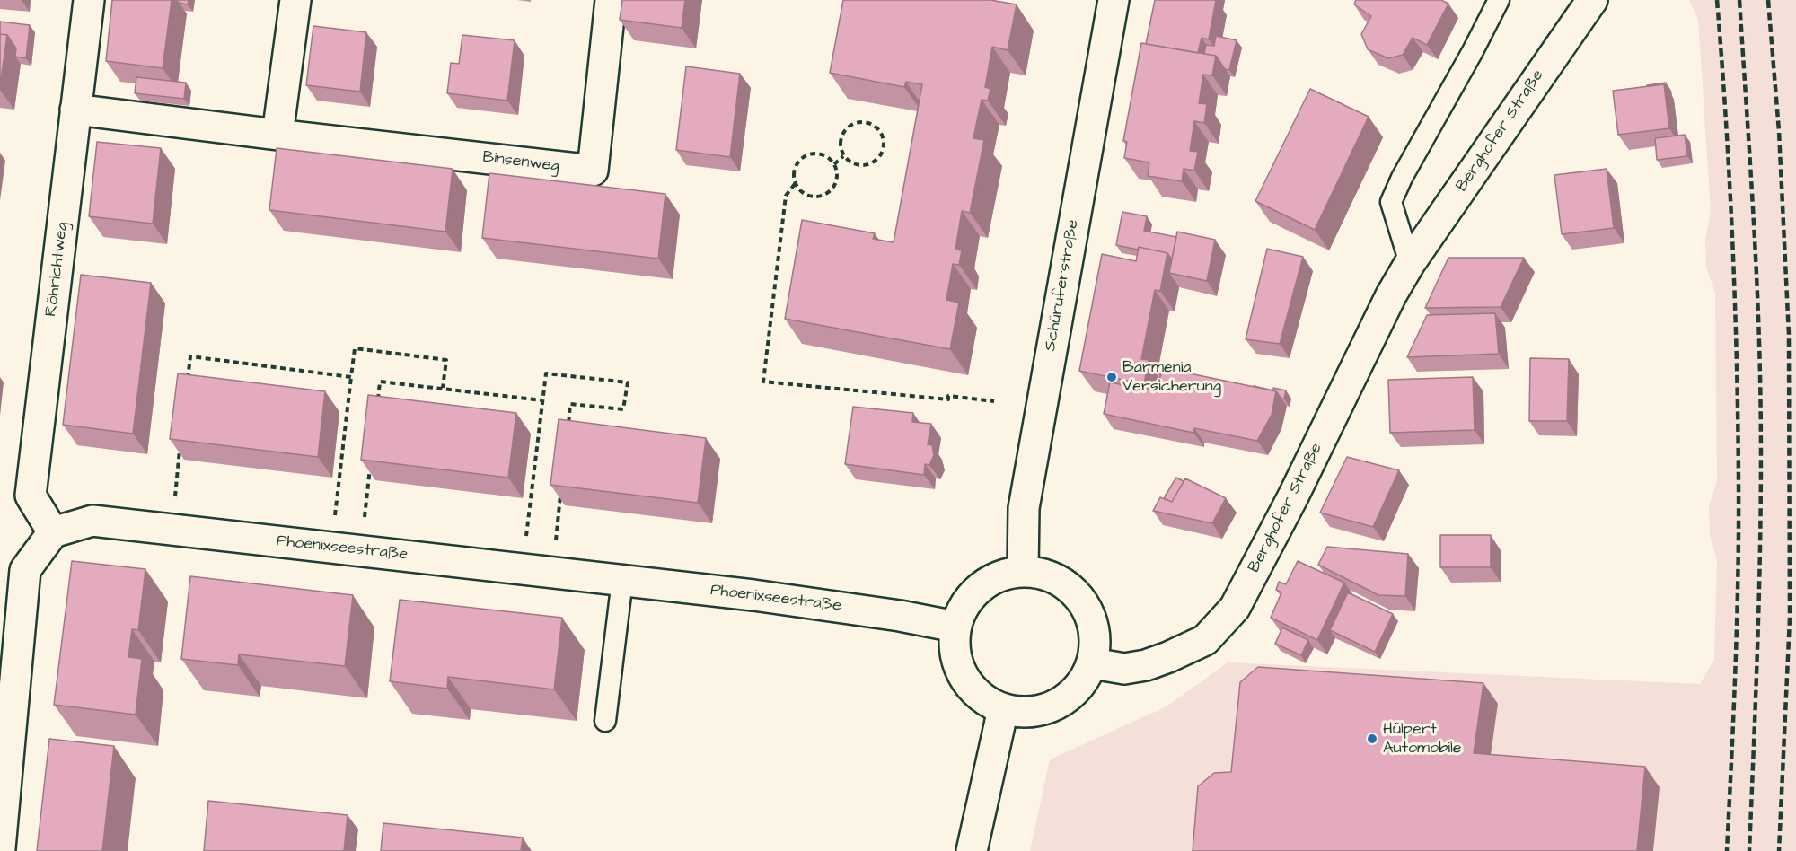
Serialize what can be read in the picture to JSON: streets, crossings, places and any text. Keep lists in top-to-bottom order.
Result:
{
  "streets": {
    "street": [
      "Berghofer Straße",
      "Binsenweg",
      "Röhrichtweg",
      "Schüruferstraße",
      "Phoenixseestraße"
    ]
  },
  "crossings": [
    ["Berghofer Straße", "Schüruferstraße"],
    ["Berghofer Straße", "Phoenixseestraße"],
    ["Binsenweg", "Röhrichtweg"],
    ["Röhrichtweg", "Phoenixseestraße"],
    ["Schüruferstraße", "Phoenixseestraße"]
  ],
  "places": ["Barmenia Versicherung", "Hülpert Automobile"]
}
